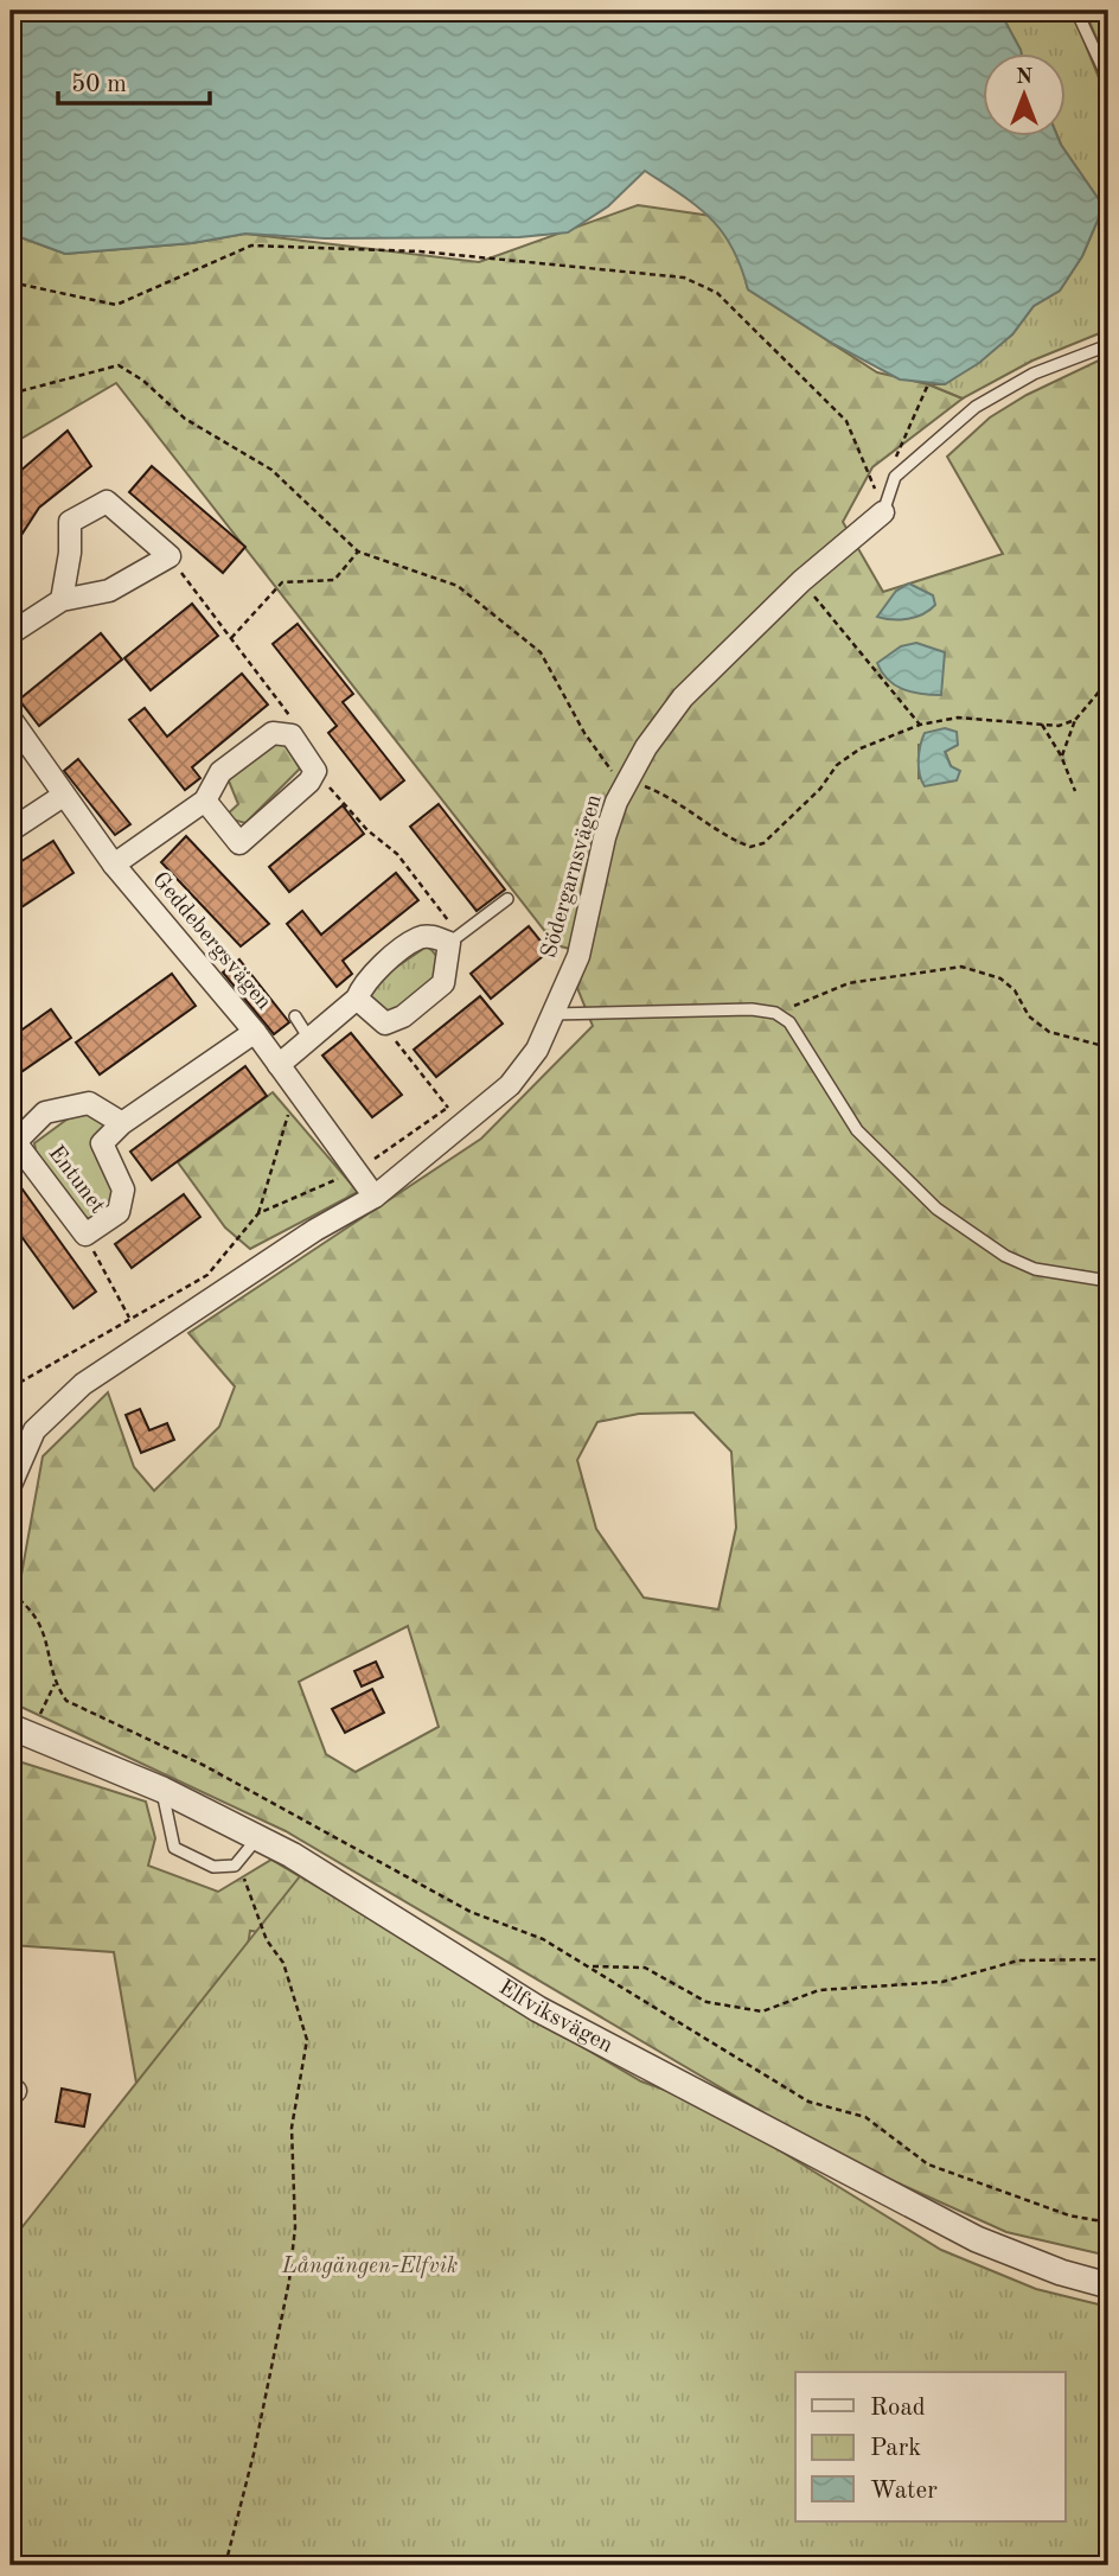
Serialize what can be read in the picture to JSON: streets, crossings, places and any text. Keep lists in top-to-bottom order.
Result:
{
  "streets": {
    "street": [
      "Södergarnsvägen",
      "Geddebergsvägen",
      "Entunet",
      "Elfviksvägen"
    ]
  },
  "crossings": [
    ["Södergarnsvägen", "Geddebergsvägen"]
  ],
  "parks": ["Långängen-Elfvik"],
  "legend": ["Road", "Park", "Water"],
  "scale_bar": "50 m",
  "north": "top"
}
